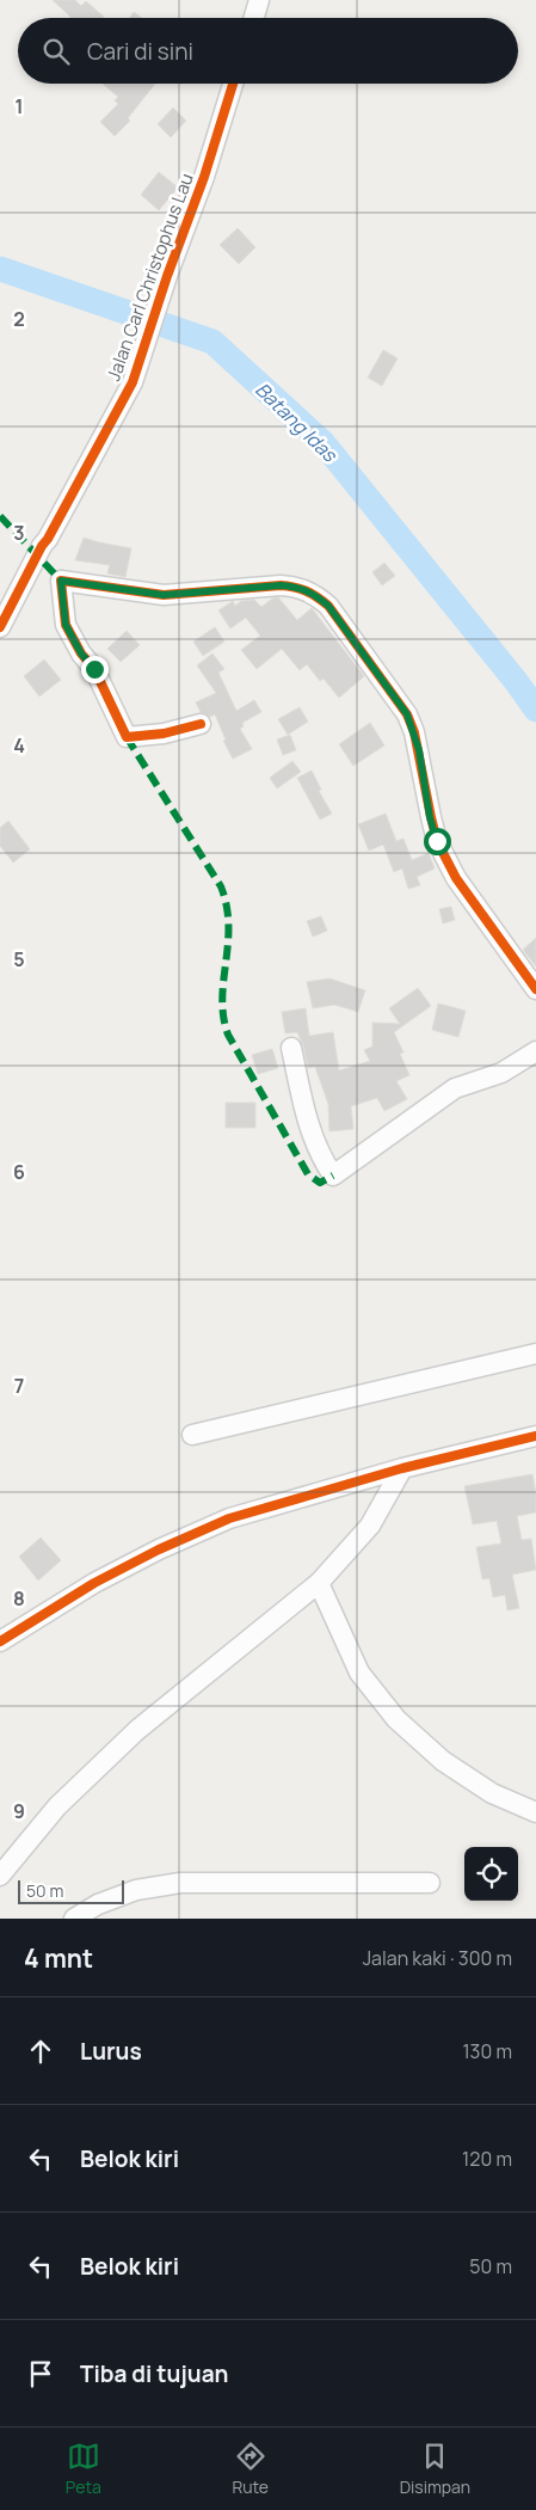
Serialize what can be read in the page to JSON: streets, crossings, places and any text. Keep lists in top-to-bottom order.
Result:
{
  "streets": {
    "street": ["Jalan Carl Christophus Lau"]
  },
  "water": ["Batang Idas"],
  "scale_bar": "50 m",
  "page": {
    "search": "Cari di sini",
    "scale": "50 m",
    "heading": ["4 mnt", "Jalan kaki · 300 m"],
    "list": [
      ["Lurus", "130 m"],
      ["Belok kiri", "120 m"],
      ["Belok kiri", "50 m"],
      "Tiba di tujuan"
    ],
    "nav": ["Peta", "Rute", "Disimpan"]
  },
  "grid": {
    "rows": [
      "1",
      "2",
      "3",
      "4",
      "5",
      "6",
      "7",
      "8",
      "9"
    ]
  }
}
